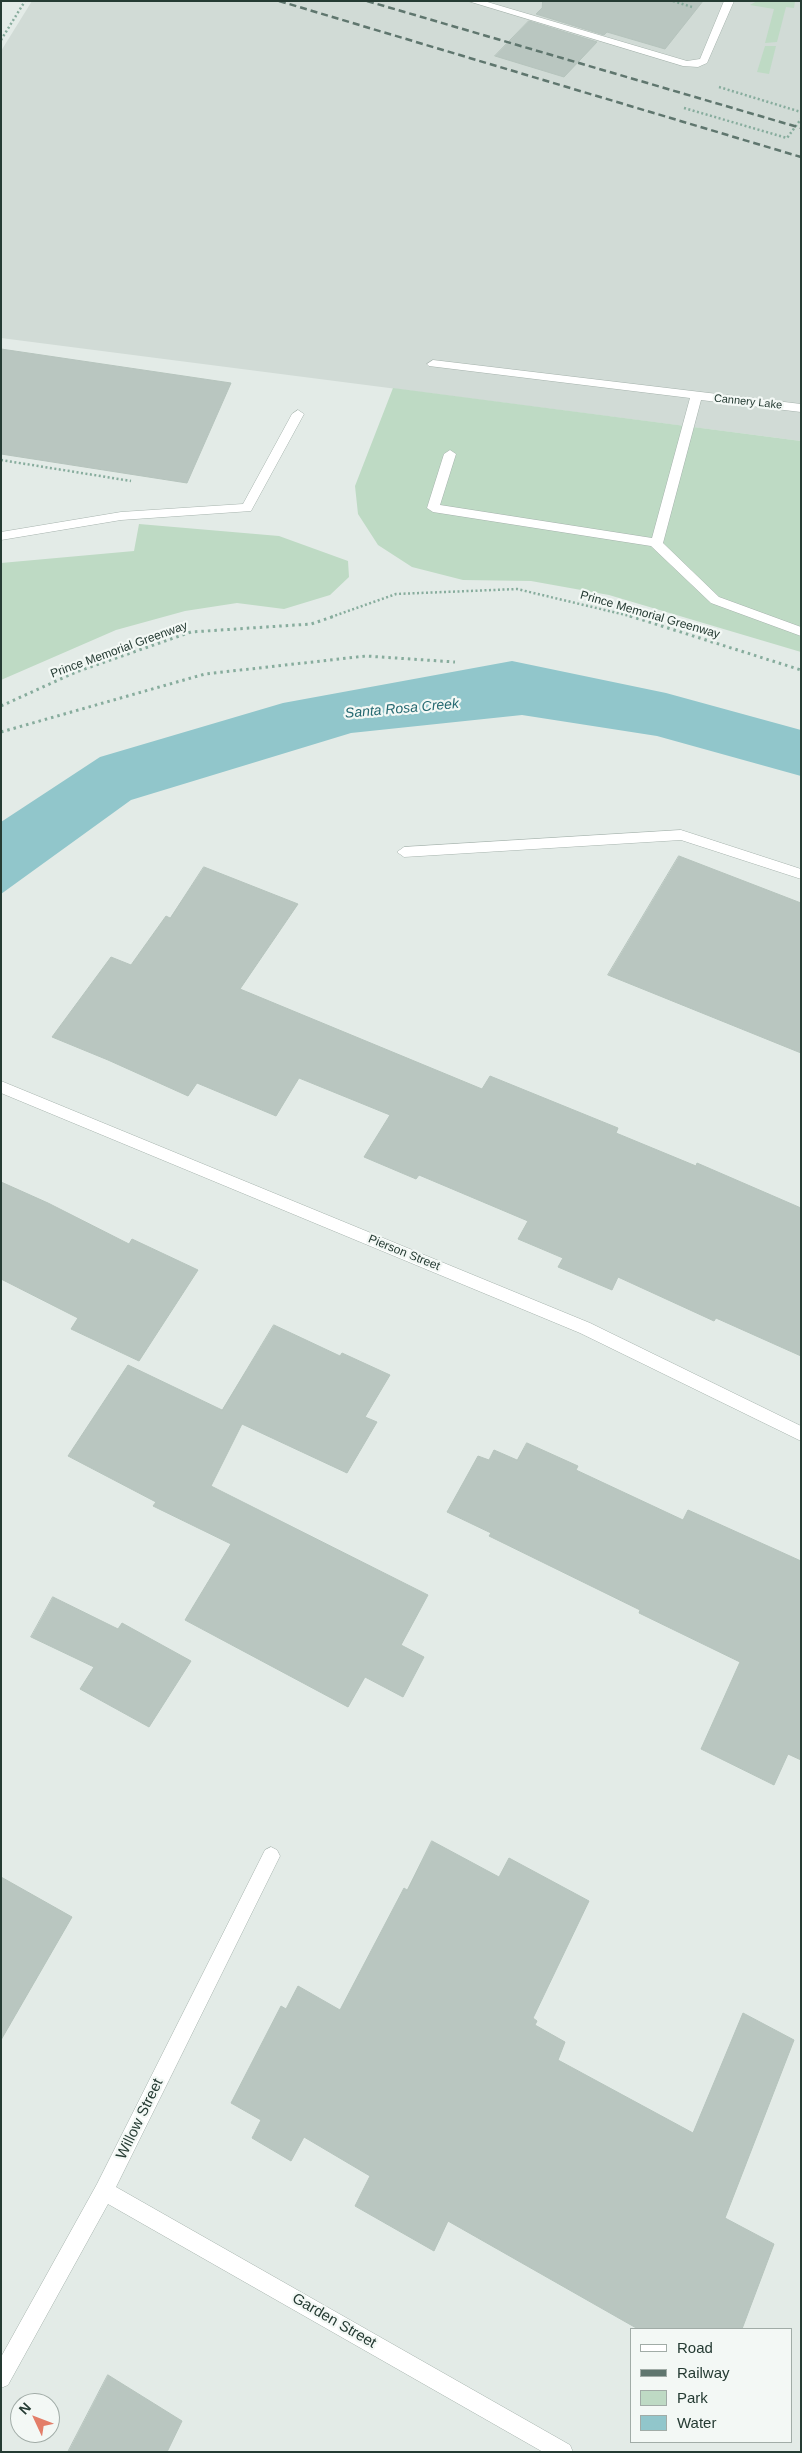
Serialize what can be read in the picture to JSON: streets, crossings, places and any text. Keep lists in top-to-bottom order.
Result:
{
  "streets": {
    "street": [
      "Cannery Lake",
      "Pierson Street",
      "Willow Street",
      "Garden Street"
    ],
    "path": ["Prince Memorial Greenway"]
  },
  "crossings": [
    ["Willow Street", "Garden Street"]
  ],
  "water": ["Santa Rosa Creek"],
  "legend": [
    "Road",
    "Railway",
    "Park",
    "Water"
  ],
  "north": "top left"
}
